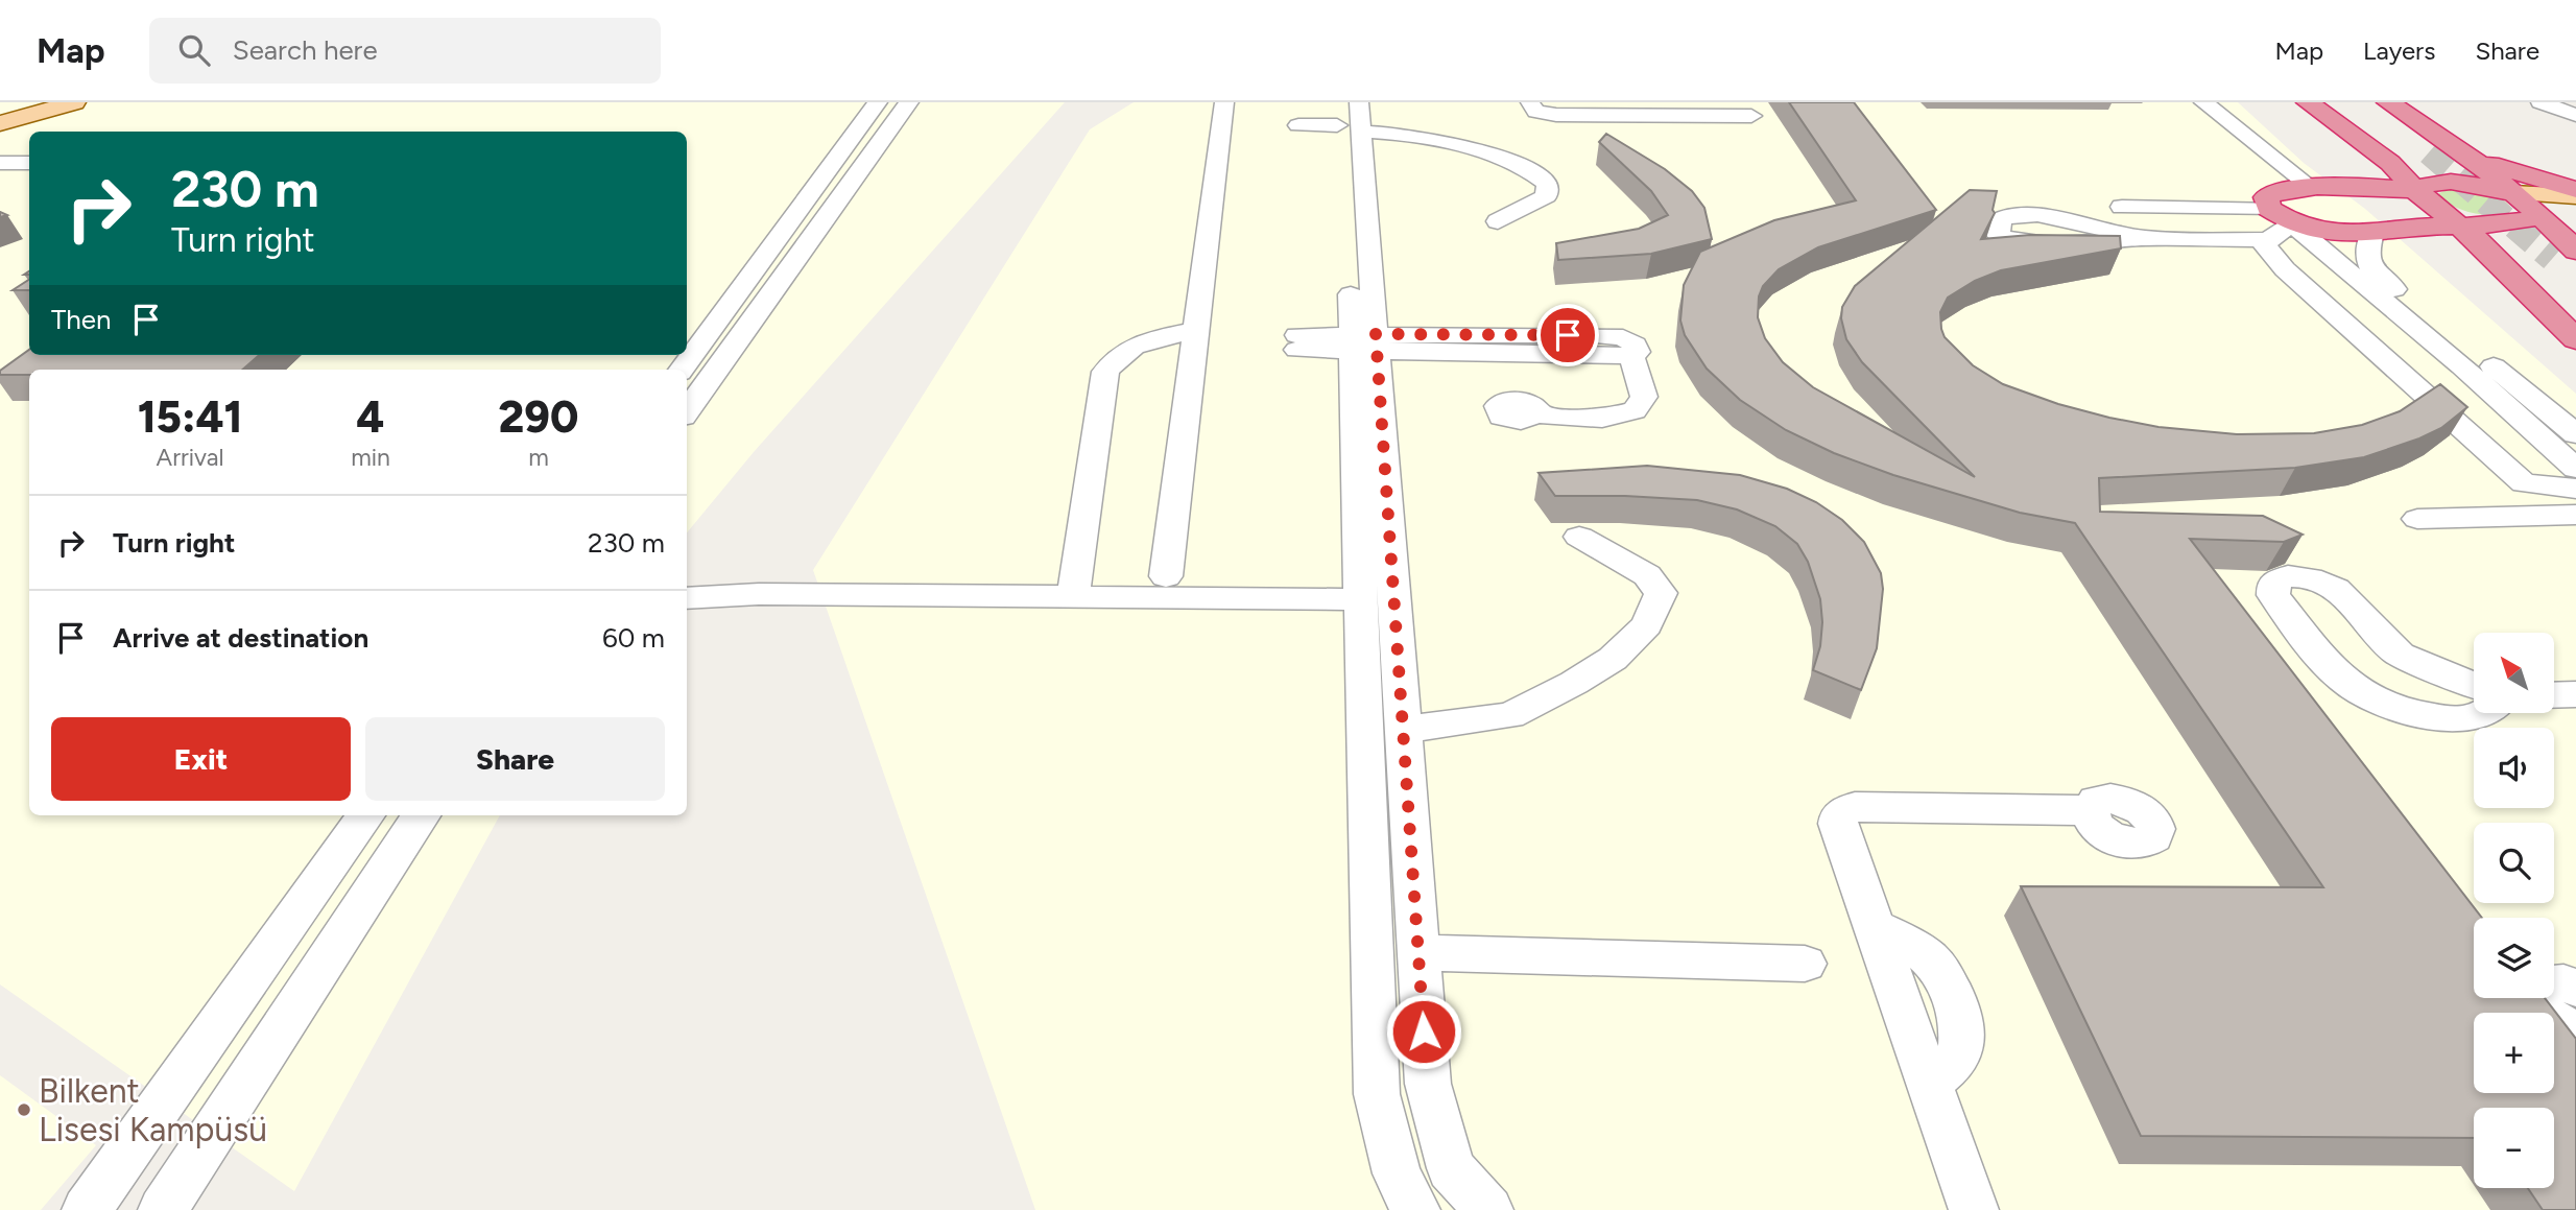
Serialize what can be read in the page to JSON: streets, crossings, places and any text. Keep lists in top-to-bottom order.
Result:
{
  "places": ["Bilkent Lisesi Kampüsü"],
  "north": "top left",
  "page": {
    "header": "Map",
    "search": "Search here",
    "nav": ["Map", "Layers", "Share"],
    "turn": ["230 m", "Turn right"],
    "then": "Then",
    "eta": [
      "15:41",
      "Arrival",
      "4",
      "min",
      "290",
      "m"
    ],
    "list": [
      {
        "name": "Turn right",
        "value": "230 m"
      },
      {
        "name": "Arrive at destination",
        "value": "60 m"
      }
    ],
    "map_buttons": ["+", "−"],
    "buttons": ["Exit", "Share"]
  }
}
